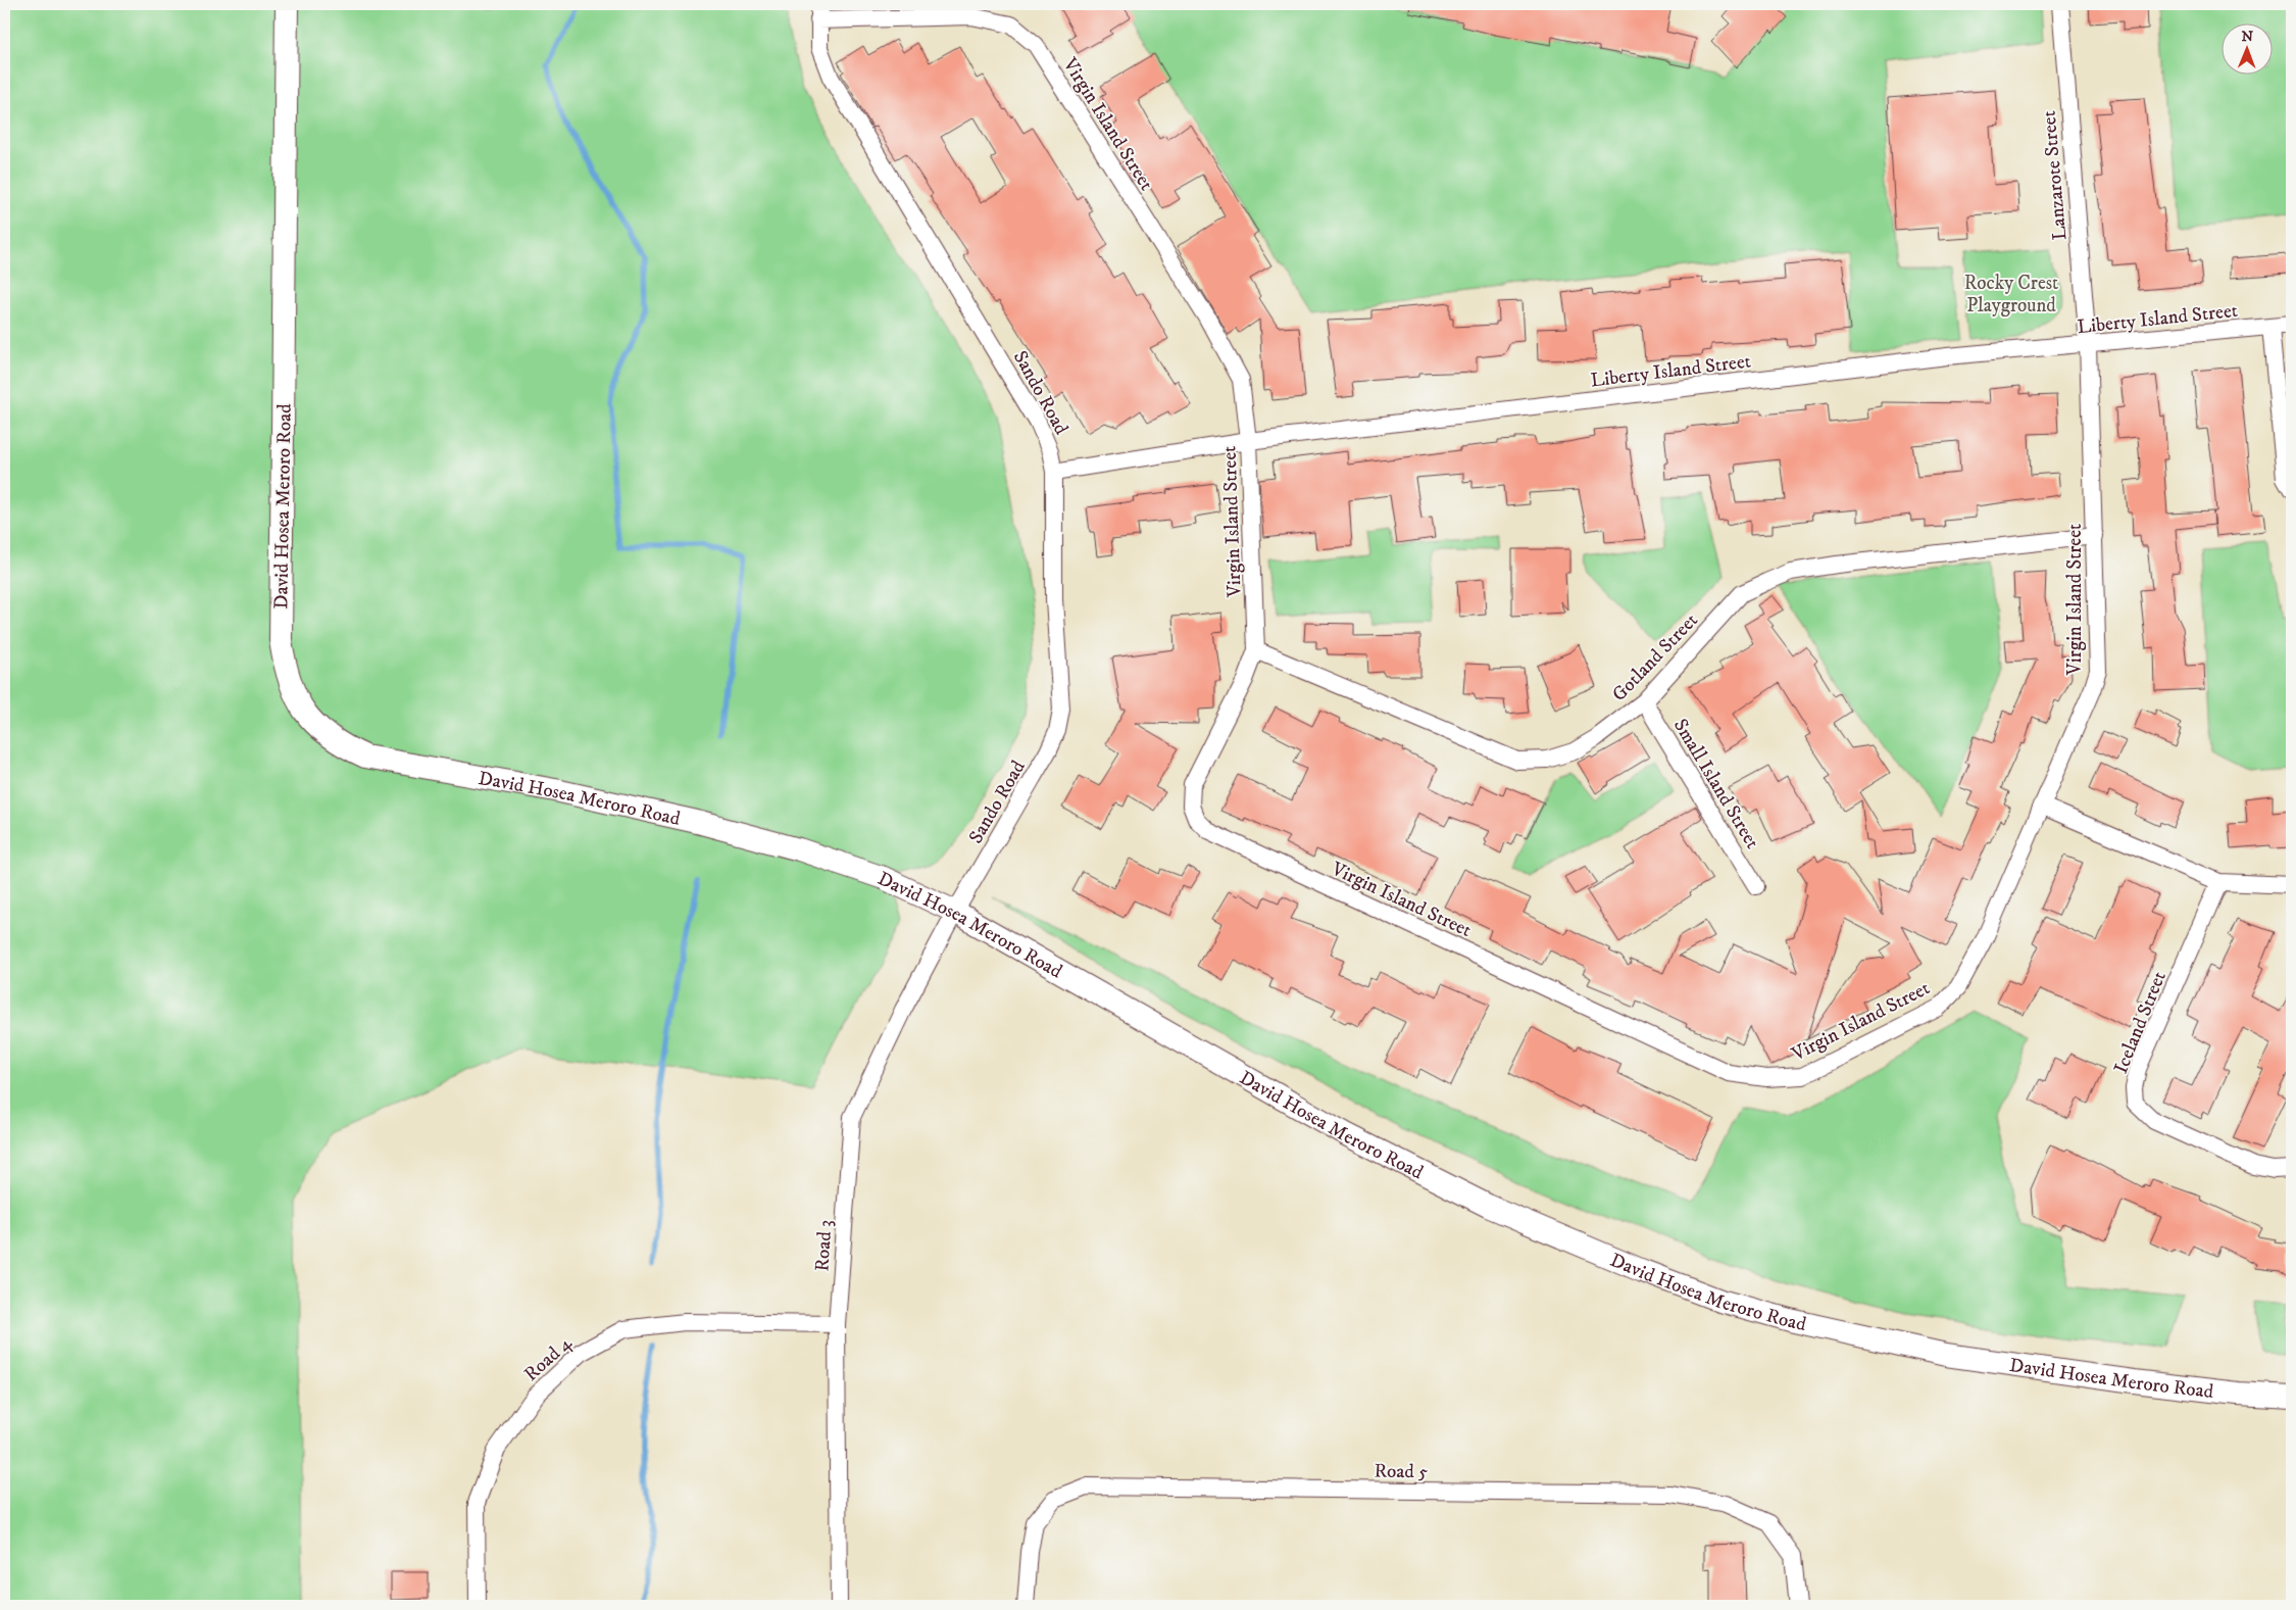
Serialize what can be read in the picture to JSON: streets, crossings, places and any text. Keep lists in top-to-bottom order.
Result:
{
  "streets": {
    "main road": ["David Hosea Meroro Road"],
    "street": [
      "Virgin Island Street",
      "Lanzarote Street",
      "Liberty Island Street",
      "Sando Road",
      "Gotland Street",
      "Small Island Street",
      "Iceland Street",
      "Road 3",
      "Road 4",
      "Road 5"
    ]
  },
  "crossings": [
    ["Virgin Island Street", "Lanzarote Street"],
    ["Virgin Island Street", "Liberty Island Street"],
    ["Virgin Island Street", "Sando Road"],
    ["Virgin Island Street", "Gotland Street"],
    ["Lanzarote Street", "Liberty Island Street"],
    ["Liberty Island Street", "Sando Road"],
    ["Sando Road", "David Hosea Meroro Road"],
    ["Sando Road", "Road 3"],
    ["David Hosea Meroro Road", "Road 3"],
    ["Gotland Street", "Small Island Street"],
    ["Road 3", "Road 4"]
  ],
  "parks": ["Rocky Crest Playground"],
  "north": "top"
}
